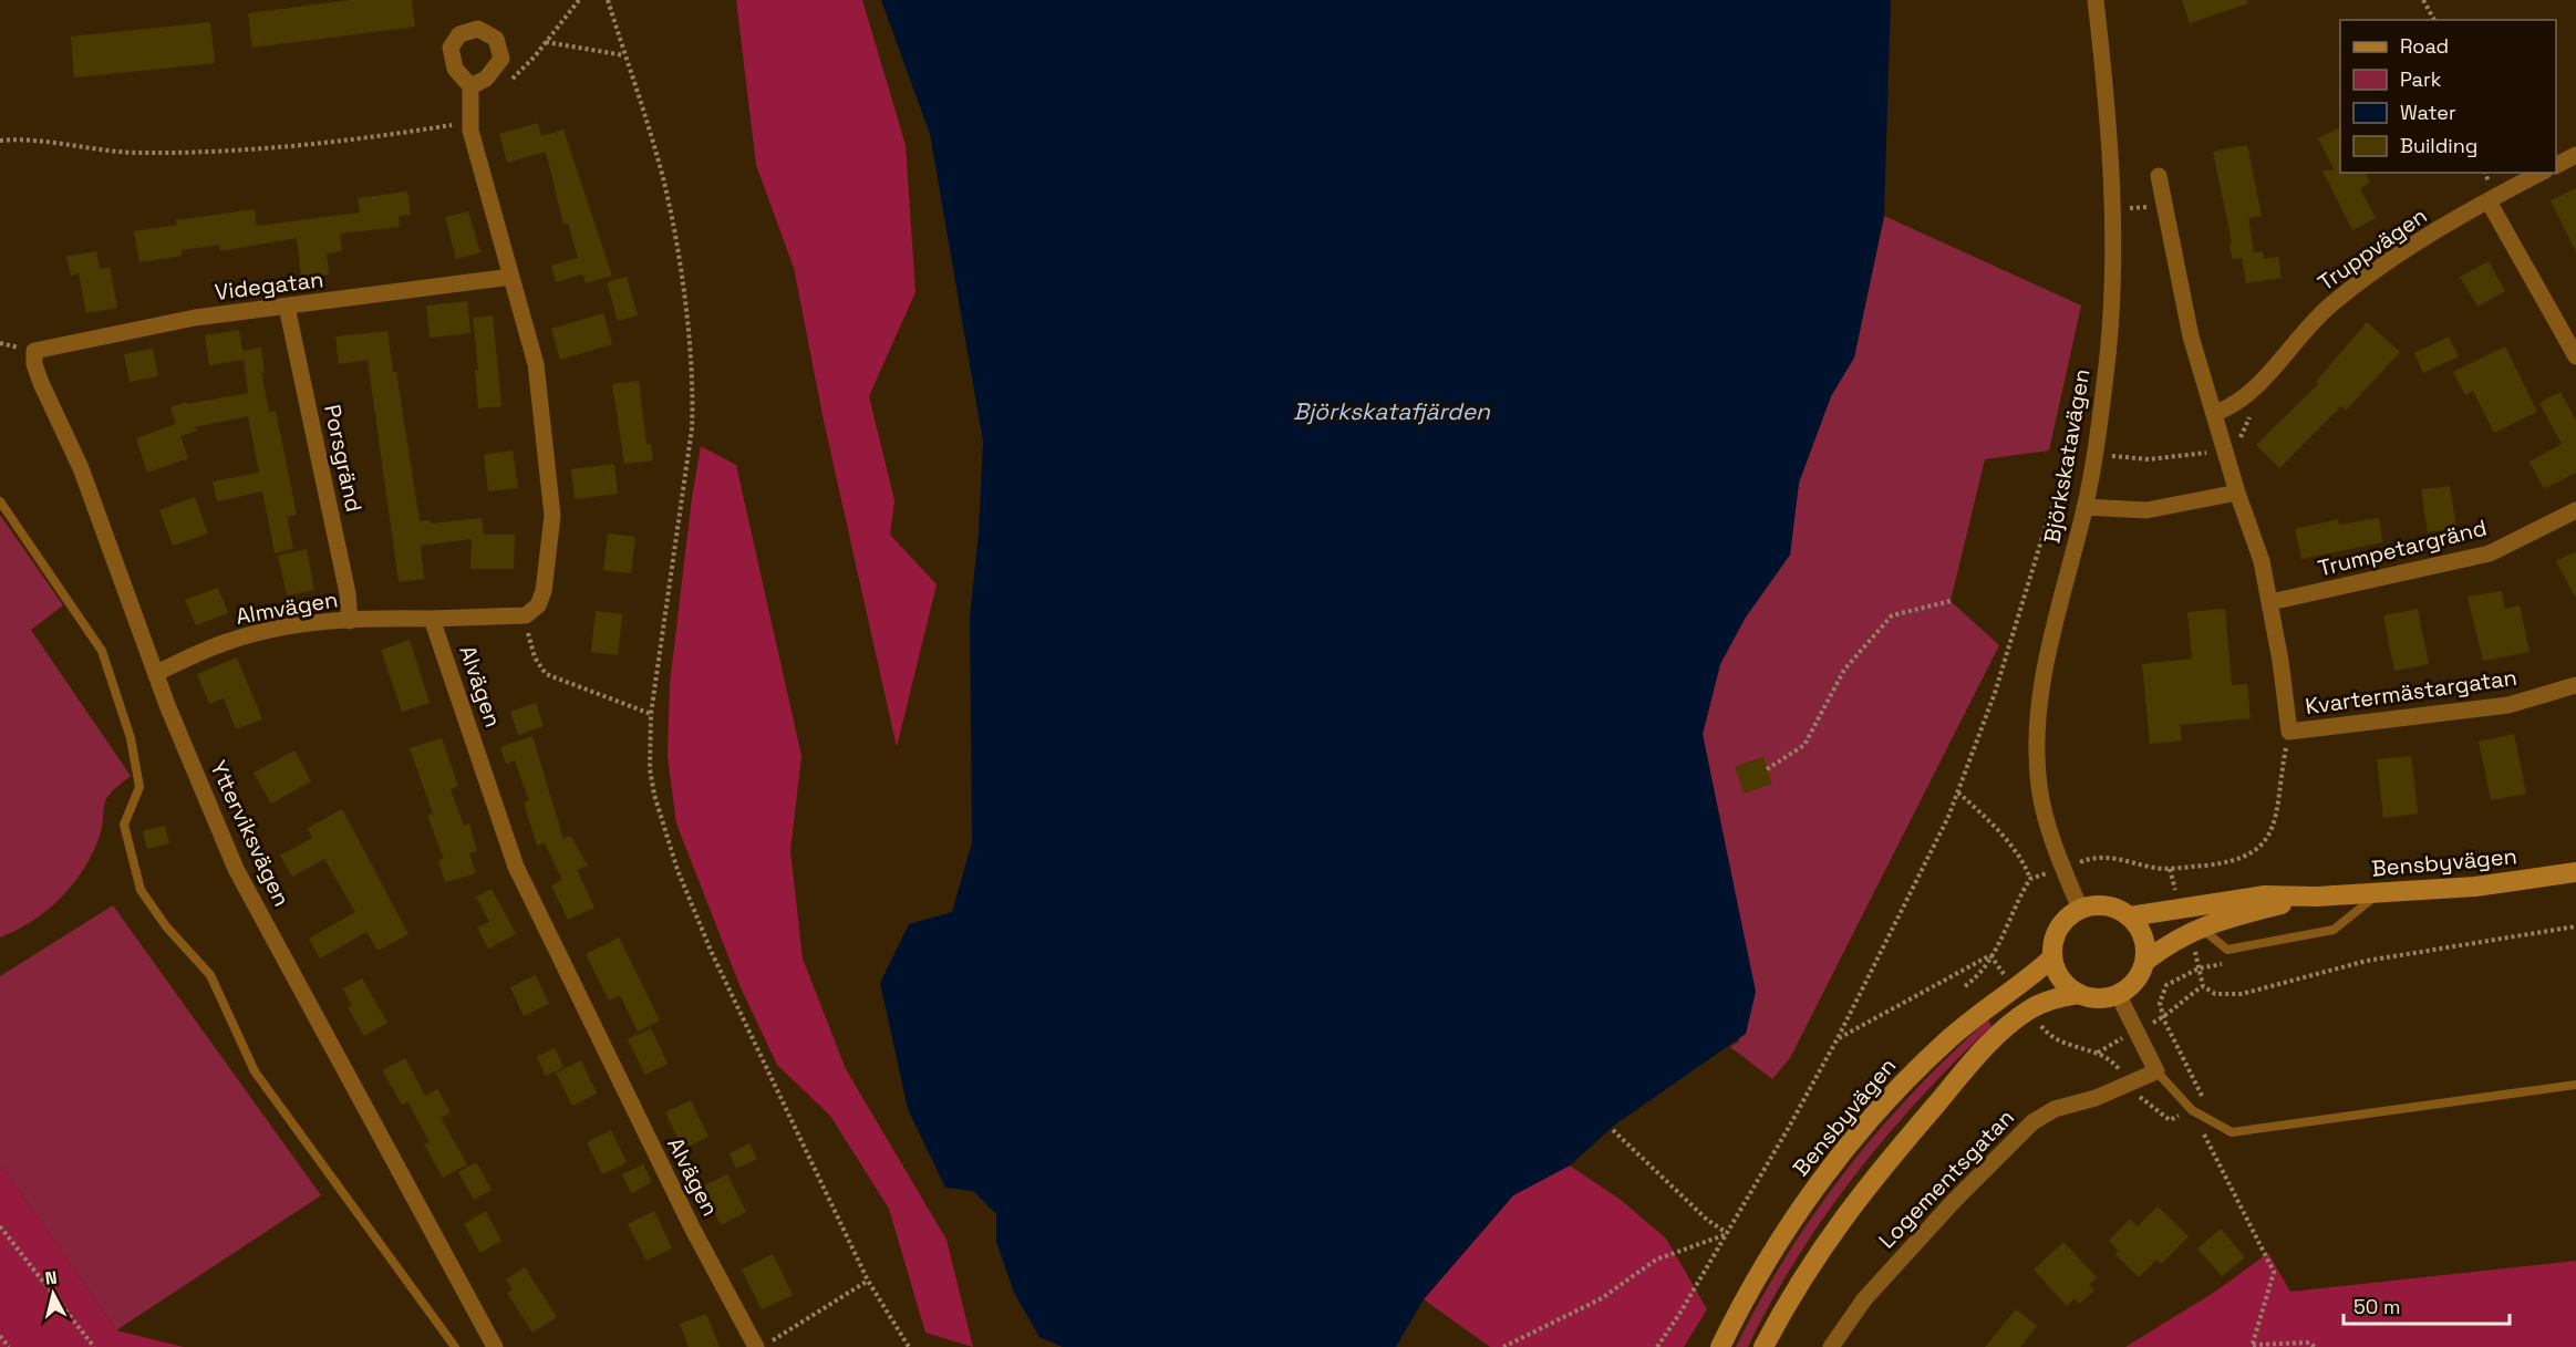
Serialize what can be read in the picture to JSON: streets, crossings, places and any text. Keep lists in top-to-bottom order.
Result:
{
  "streets": {
    "main road": ["Bensbyvägen"],
    "street": [
      "Truppvägen",
      "Videgatan",
      "Björkskatavägen",
      "Porsgränd",
      "Trumpetargränd",
      "Almvägen",
      "Alvägen",
      "Kvartermästargatan",
      "Ytterviksvägen",
      "Logementsgatan"
    ]
  },
  "crossings": [
    ["Videgatan", "Porsgränd"],
    ["Videgatan", "Ytterviksvägen"],
    ["Björkskatavägen", "Bensbyvägen"],
    ["Porsgränd", "Almvägen"],
    ["Almvägen", "Alvägen"],
    ["Almvägen", "Ytterviksvägen"]
  ],
  "water": ["Björkskatafjärden"],
  "legend": [
    "Road",
    "Park",
    "Water",
    "Building"
  ],
  "scale_bar": "50 m",
  "north": "top"
}
